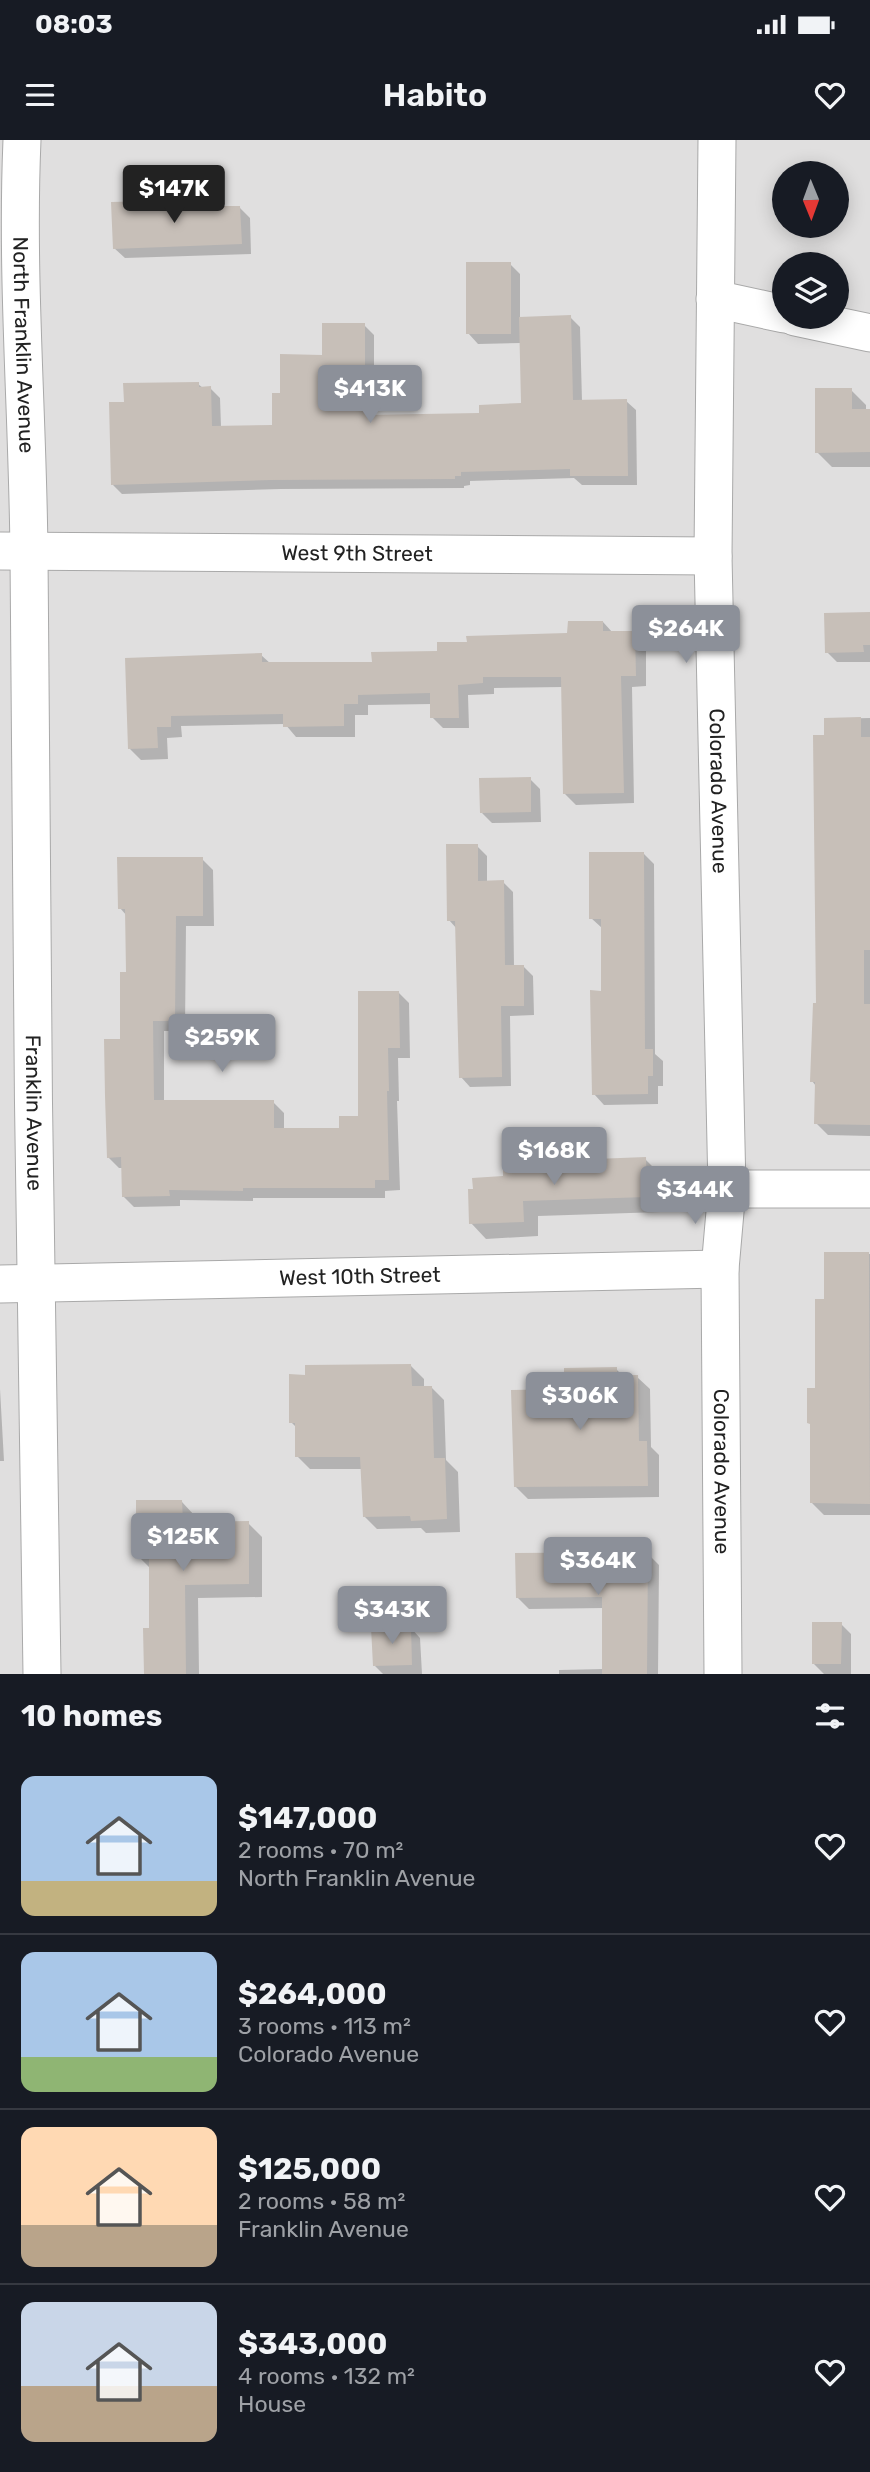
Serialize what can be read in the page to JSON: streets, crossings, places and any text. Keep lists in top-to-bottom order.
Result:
{
  "streets": {
    "street": [
      "North Franklin Avenue",
      "West 9th Street",
      "Colorado Avenue",
      "Franklin Avenue",
      "West 10th Street"
    ]
  },
  "crossings": [
    ["North Franklin Avenue", "West 9th Street"],
    ["North Franklin Avenue", "Franklin Avenue"],
    ["West 9th Street", "Colorado Avenue"],
    ["West 9th Street", "Franklin Avenue"],
    ["Colorado Avenue", "West 10th Street"],
    ["Franklin Avenue", "West 10th Street"]
  ],
  "north": "bottom",
  "page": {
    "status": "08:03",
    "header": "Habito",
    "price": [
      "$147K",
      "$413K",
      "$264K",
      "$259K",
      "$168K",
      "$344K",
      "$306K",
      "$125K",
      "$364K",
      "$343K"
    ],
    "heading": "10 homes",
    "list": [
      {
        "name": "$147,000",
        "note": "2 rooms · 70 m² · North Franklin Avenue"
      },
      {
        "name": "$264,000",
        "note": "3 rooms · 113 m² · Colorado Avenue"
      },
      {
        "name": "$125,000",
        "note": "2 rooms · 58 m² · Franklin Avenue"
      },
      {
        "name": "$343,000",
        "note": "4 rooms · 132 m² · House"
      }
    ]
  }
}
